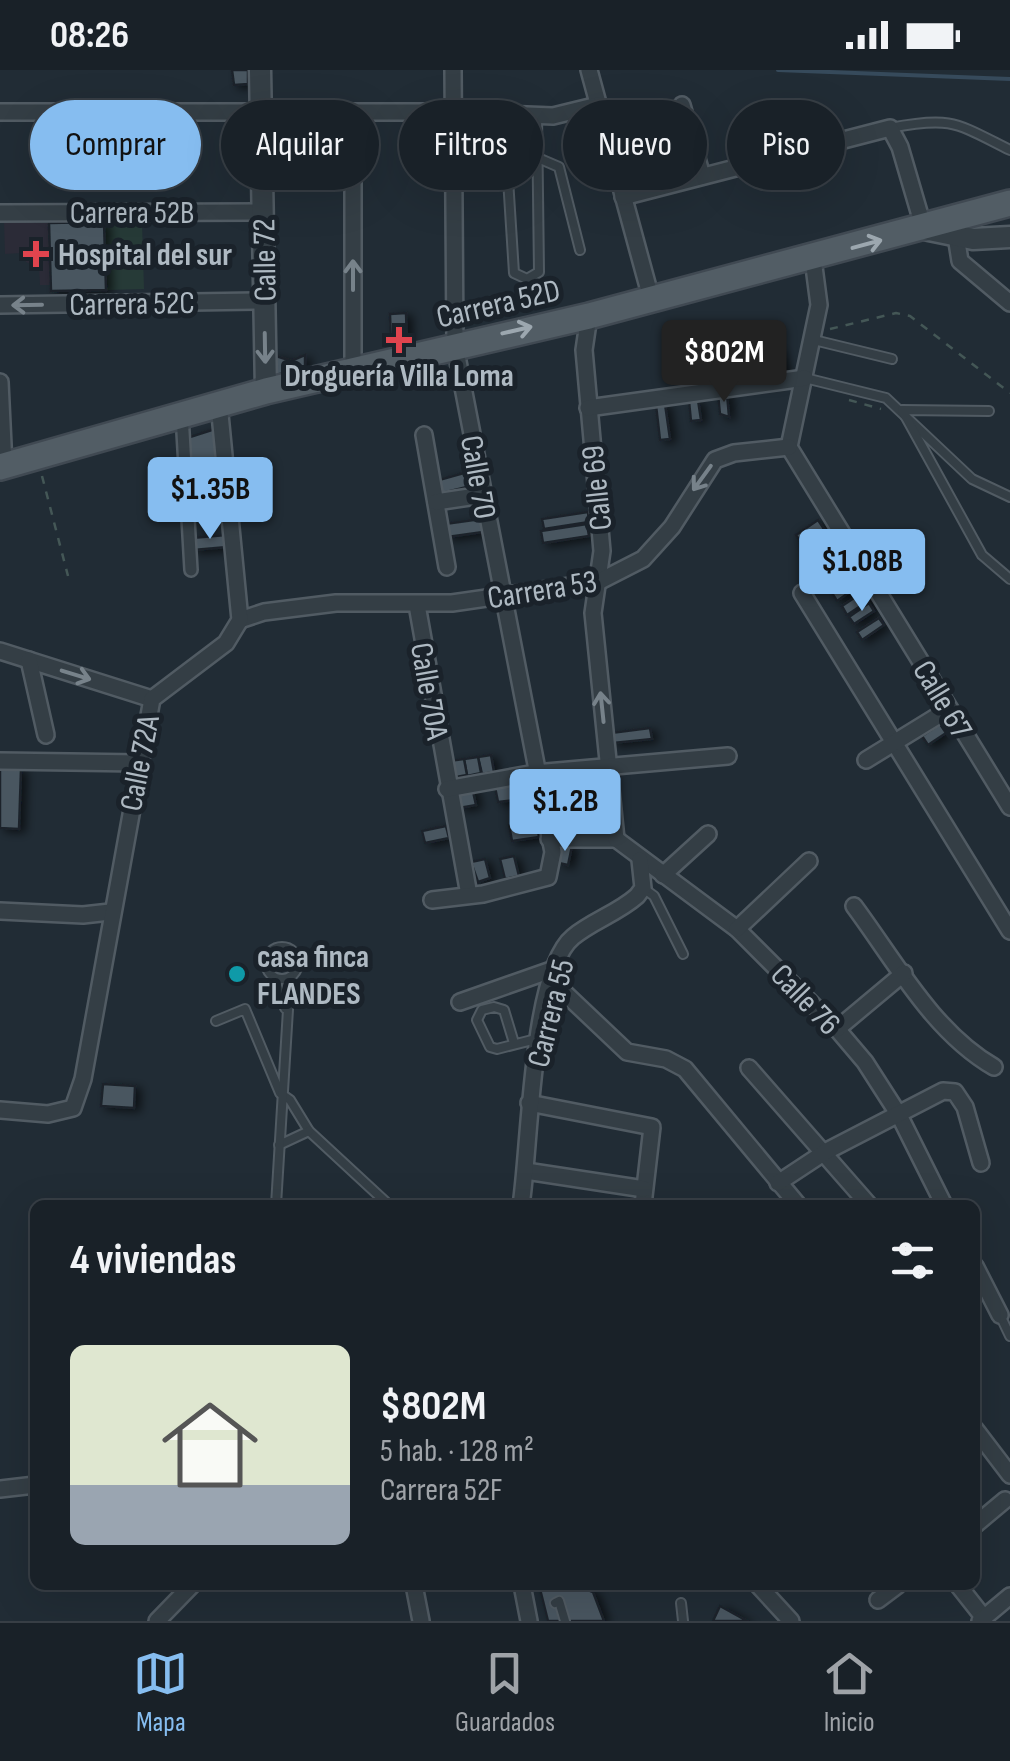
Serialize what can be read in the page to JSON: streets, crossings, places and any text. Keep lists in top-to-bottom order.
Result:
{
  "streets": {
    "main road": ["Carrera 52D"],
    "street": [
      "Carrera 52B",
      "Calle 72",
      "Carrera 52C",
      "Calle 70",
      "Calle 69",
      "Carrera 53",
      "Calle 70A",
      "Calle 67",
      "Calle 72A",
      "Calle 76",
      "Carrera 55"
    ]
  },
  "crossings": [
    ["Carrera 52B", "Calle 72"],
    ["Calle 72", "Carrera 52C"],
    ["Calle 72", "Carrera 52D"],
    ["Carrera 52D", "Calle 70"],
    ["Carrera 52D", "Calle 69"],
    ["Calle 70", "Carrera 53"],
    ["Calle 70", "Calle 70A"],
    ["Calle 69", "Carrera 53"],
    ["Calle 69", "Calle 76"],
    ["Carrera 53", "Calle 70A"],
    ["Carrera 53", "Calle 67"],
    ["Carrera 53", "Calle 72A"]
  ],
  "one_way": ["Carrera 52C", "Calle 69", "Carrera 53"],
  "places": {
    "health": ["Hospital del sur", "Droguería Villa Loma"],
    "other": ["casa finca FLANDES"]
  },
  "page": {
    "status": "08:26",
    "chip": [
      "Comprar",
      "Alquilar",
      "Filtros",
      "Nuevo",
      "Piso"
    ],
    "price": [
      "$802M",
      "$1.35B",
      "$1.08B",
      "$1.2B"
    ],
    "heading": "4 viviendas",
    "list": [
      {
        "name": "$802M",
        "note": "5 hab. · 128 m² · Carrera 52F"
      }
    ],
    "tabs": ["Mapa", "Guardados", "Inicio"]
  }
}
